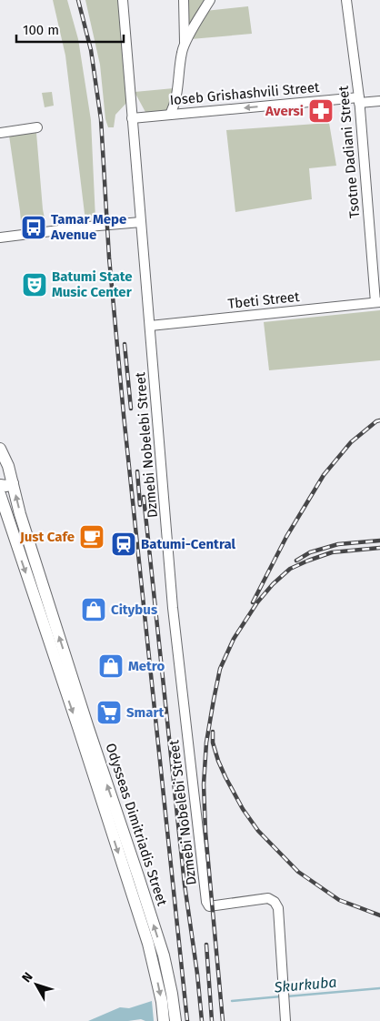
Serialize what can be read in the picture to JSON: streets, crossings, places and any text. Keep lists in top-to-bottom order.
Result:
{
  "streets": {
    "main road": ["Odysseas Dimitriadis Street"],
    "street": [
      "Ioseb Grishashvili Street",
      "Tsotne Dadiani Street",
      "Tbeti Street",
      "Dzmebi Nobelebi Street"
    ]
  },
  "crossings": [
    ["Ioseb Grishashvili Street", "Tsotne Dadiani Street"],
    ["Ioseb Grishashvili Street", "Dzmebi Nobelebi Street"],
    ["Tsotne Dadiani Street", "Tbeti Street"],
    ["Tbeti Street", "Dzmebi Nobelebi Street"]
  ],
  "one_way": ["Ioseb Grishashvili Street"],
  "water": ["Skurkuba"],
  "places": {
    "pharmacy": ["Aversi"],
    "bus stop": ["Tamar Mepe Avenue"],
    "theatre": ["Batumi State Music Center"],
    "cafe": ["Just Cafe"],
    "station": ["Batumi-Central"],
    "shop": ["Citybus", "Metro"],
    "supermarket": ["Smart"]
  },
  "scale_bar": "100 m",
  "north": "top left"
}
